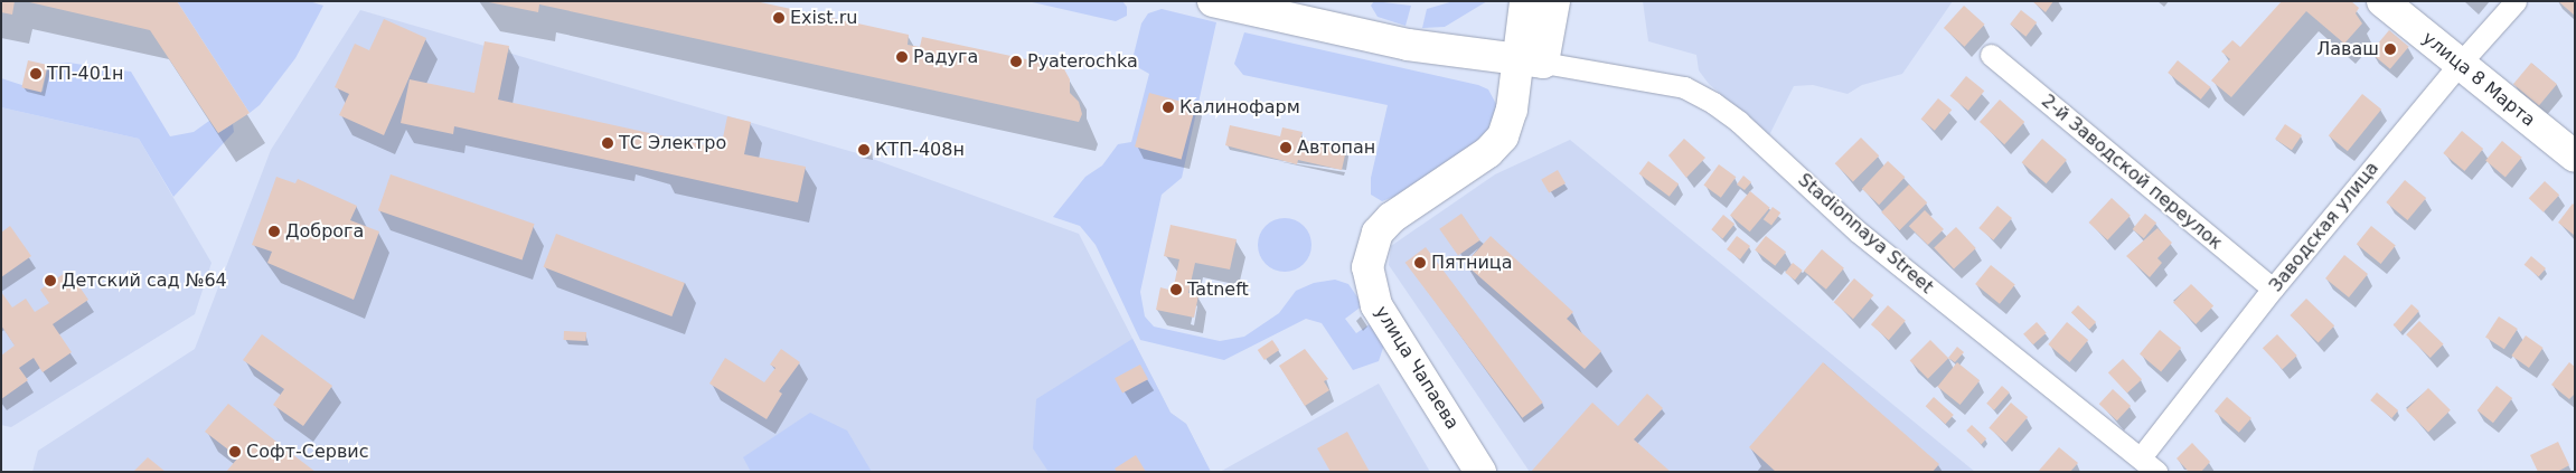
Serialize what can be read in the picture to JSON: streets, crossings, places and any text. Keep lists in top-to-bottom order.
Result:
{
  "streets": {
    "main road": ["улица 8 Марта", "улица Чапаева"],
    "street": ["2-й Заводской переулок", "Заводская улица", "Stadionnaya Street"]
  },
  "crossings": [
    ["улица 8 Марта", "Заводская улица"],
    ["2-й Заводской переулок", "Заводская улица"],
    ["Заводская улица", "Stadionnaya Street"],
    ["Stadionnaya Street", "улица Чапаева"]
  ],
  "places": [
    "Exist.ru",
    "Лаваш",
    "Радуга",
    "Pyaterochka",
    "ТП-401н",
    "Калинофарм",
    "ТС Электро",
    "Автопан",
    "КТП-408н",
    "Доброга",
    "Пятница",
    "Детский сад №64",
    "Tatneft",
    "Софт-Сервис"
  ]
}
